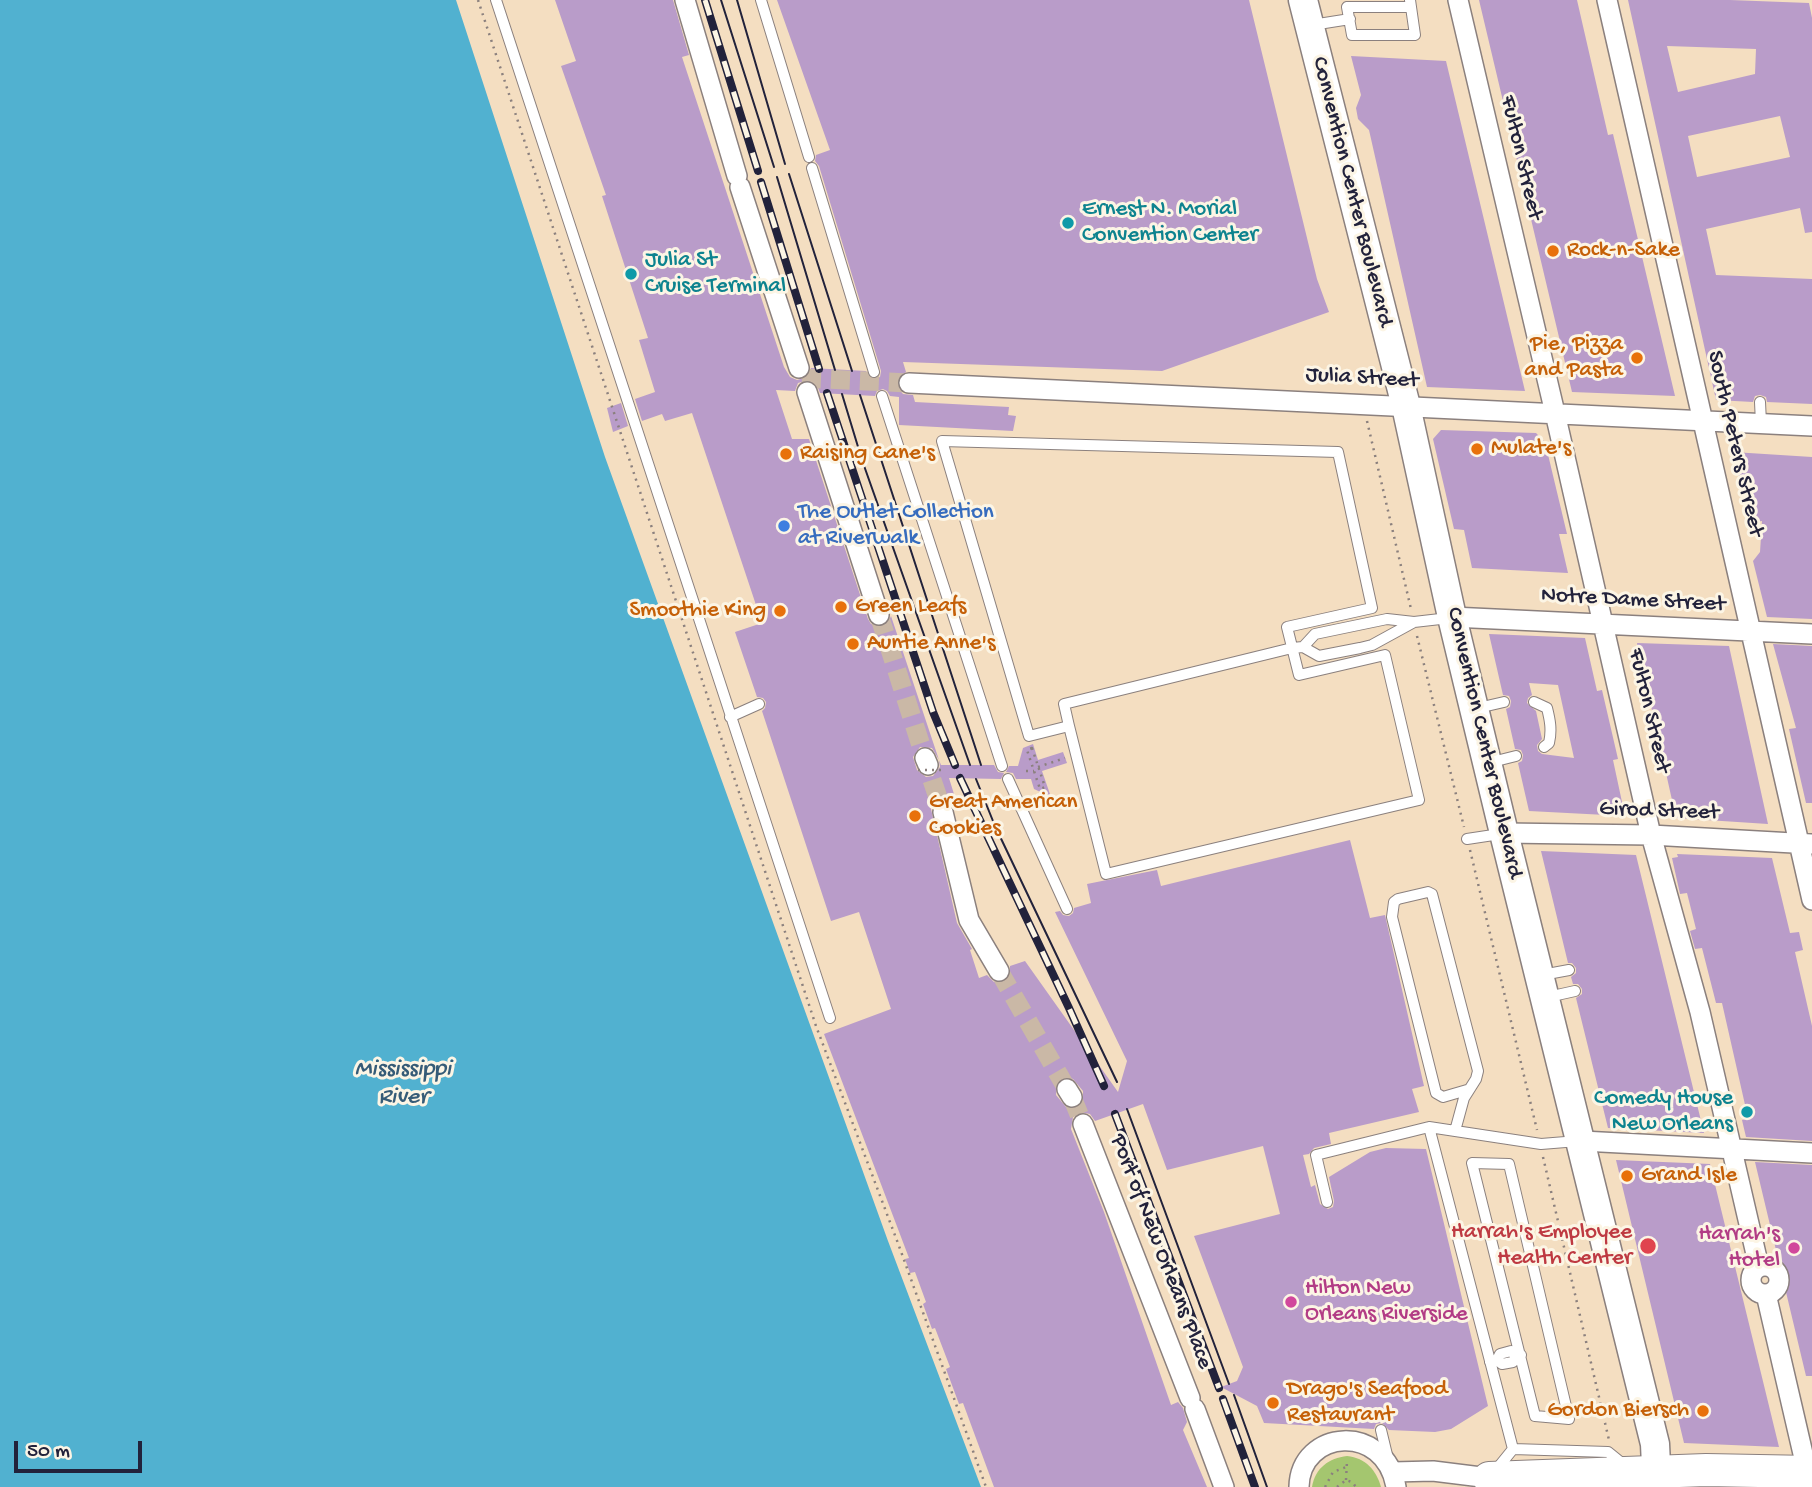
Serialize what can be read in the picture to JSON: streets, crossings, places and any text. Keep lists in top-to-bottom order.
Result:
{
  "streets": {
    "street": [
      "Fulton Street",
      "Convention Center Boulevard",
      "Julia Street",
      "South Peters Street",
      "Notre Dame Street",
      "Girod Street",
      "Port of New Orleans Place"
    ]
  },
  "crossings": [
    ["Fulton Street", "Julia Street"],
    ["Fulton Street", "Notre Dame Street"],
    ["Fulton Street", "Girod Street"],
    ["Convention Center Boulevard", "Julia Street"],
    ["Convention Center Boulevard", "Notre Dame Street"],
    ["Convention Center Boulevard", "Girod Street"],
    ["Julia Street", "South Peters Street"],
    ["South Peters Street", "Notre Dame Street"],
    ["South Peters Street", "Girod Street"]
  ],
  "water": ["Mississippi River"],
  "places": [
    "Ernest N. Morial Convention Center",
    "Rock-n-Sake",
    "Julia St Cruise Terminal",
    "Pie, Pizza and Pasta",
    "Mulate's",
    "Raising Cane's",
    "The Outlet Collection at Riverwalk",
    "Green Leafs",
    "Smoothie King",
    "Auntie Anne's",
    "Great American Cookies",
    "Comedy House New Orleans",
    "Grand Isle",
    "Harrah's Employee Health Center",
    "Harrah's Hotel",
    "Hilton New Orleans Riverside",
    "Drago's Seafood Restaurant",
    "Gordon Biersch"
  ],
  "scale_bar": "50 m"
}
